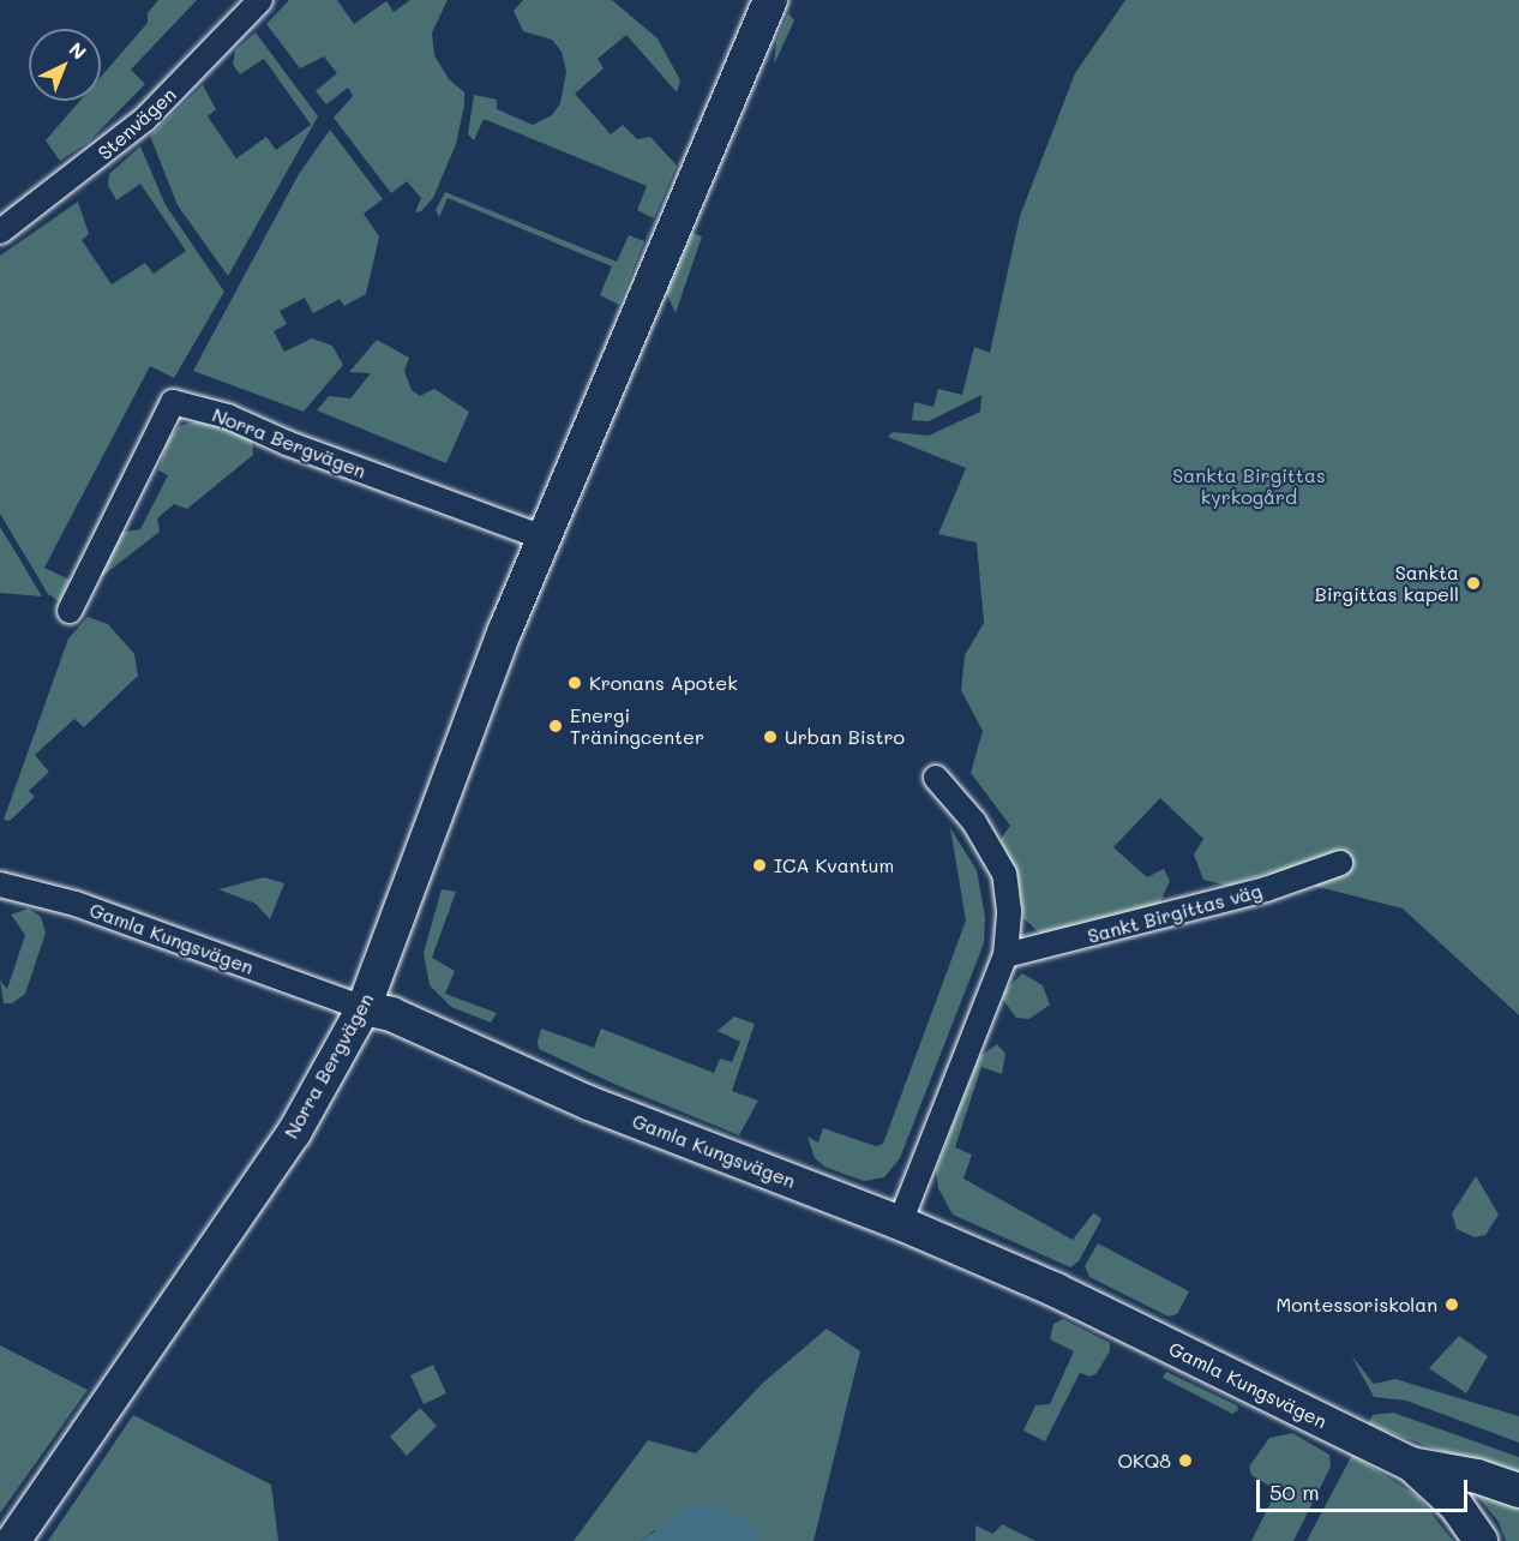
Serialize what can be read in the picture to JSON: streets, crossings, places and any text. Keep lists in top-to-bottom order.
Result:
{
  "streets": {
    "street": [
      "Stenvägen",
      "Norra Bergvägen",
      "Sankt Birgittas väg",
      "Gamla Kungsvägen"
    ]
  },
  "crossings": [
    ["Norra Bergvägen", "Gamla Kungsvägen"]
  ],
  "parks": ["Sankta Birgittas kyrkogård"],
  "places": [
    "Sankta Birgittas kapell",
    "Kronans Apotek",
    "Energi Träningcenter",
    "Urban Bistro",
    "ICA Kvantum",
    "Montessoriskolan",
    "OKQ8"
  ],
  "scale_bar": "50 m",
  "north": "top right"
}
